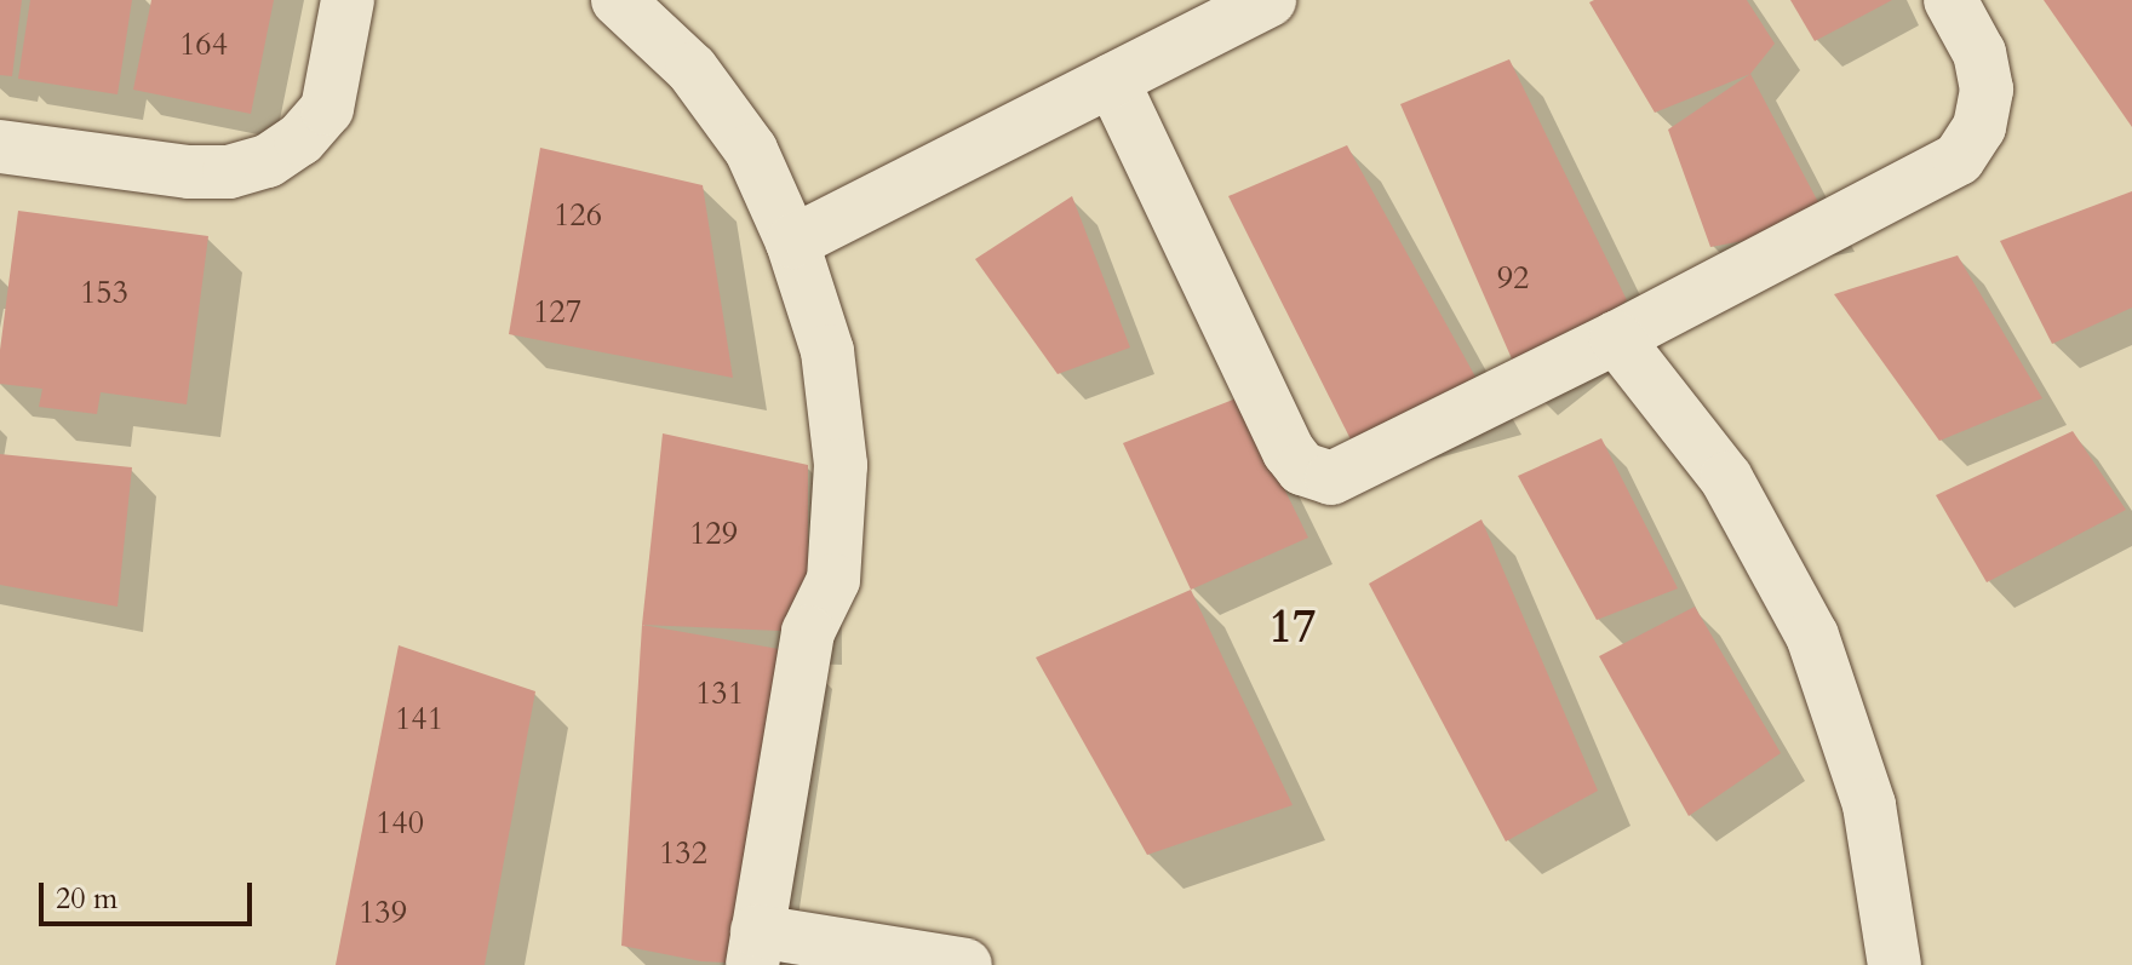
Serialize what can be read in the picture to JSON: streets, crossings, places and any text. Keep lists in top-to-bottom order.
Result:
{
  "districts": ["17"],
  "house_numbers": [
    "164",
    "126",
    "92",
    "153",
    "127",
    "129",
    "131",
    "141",
    "140",
    "132",
    "139"
  ],
  "scale_bar": "20 m"
}
